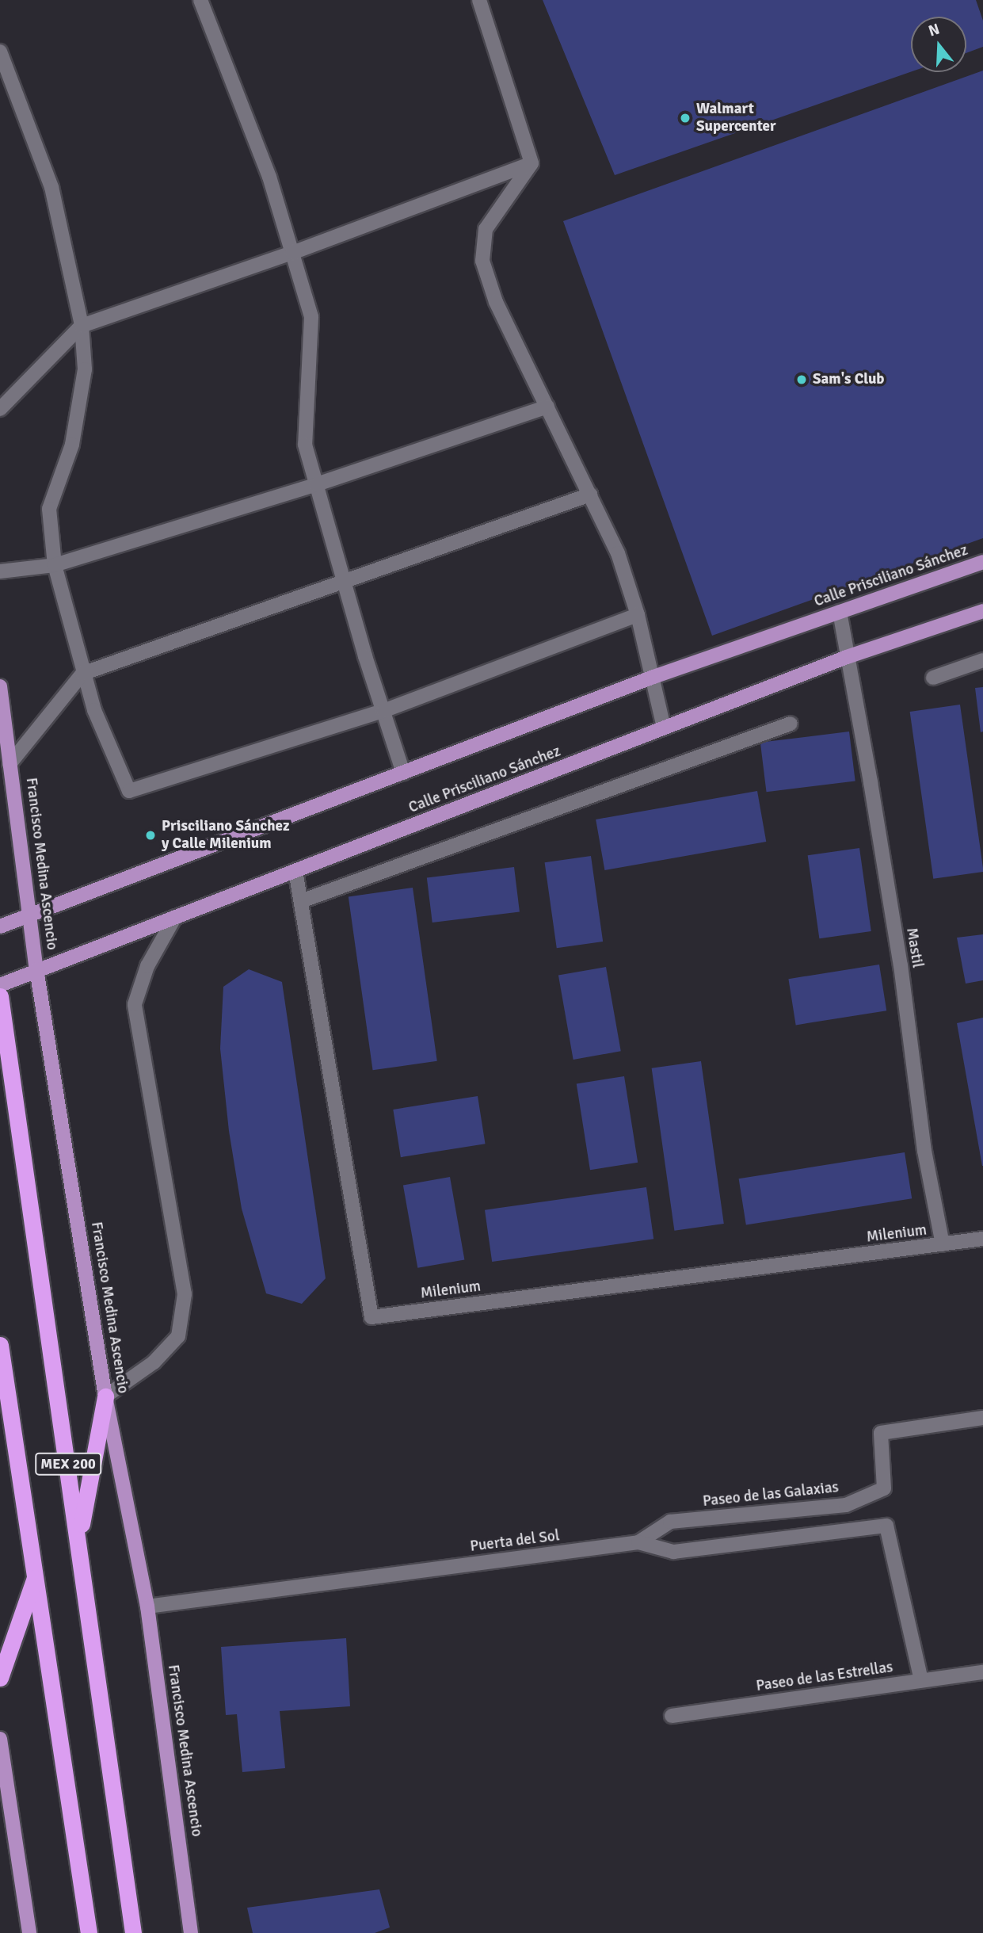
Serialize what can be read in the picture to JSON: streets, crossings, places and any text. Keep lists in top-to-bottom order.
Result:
{
  "streets": {
    "highway": ["MEX 200"],
    "main road": ["Calle Prisciliano Sánchez", "Francisco Medina Ascencio"],
    "street": [
      "Mastil",
      "Milenium",
      "Paseo de las Galaxias",
      "Puerta del Sol",
      "Paseo de las Estrellas"
    ]
  },
  "crossings": [
    ["Calle Prisciliano Sánchez", "Francisco Medina Ascencio"],
    ["Calle Prisciliano Sánchez", "Mastil"],
    ["Calle Prisciliano Sánchez", "Milenium"],
    ["Francisco Medina Ascencio", "Puerta del Sol"],
    ["Mastil", "Milenium"],
    ["Paseo de las Galaxias", "Puerta del Sol"],
    ["Puerta del Sol", "Paseo de las Estrellas"]
  ],
  "places": ["Walmart Supercenter", "Sam's Club", "Prisciliano Sánchez y Calle Milenium"],
  "north": "top"
}
